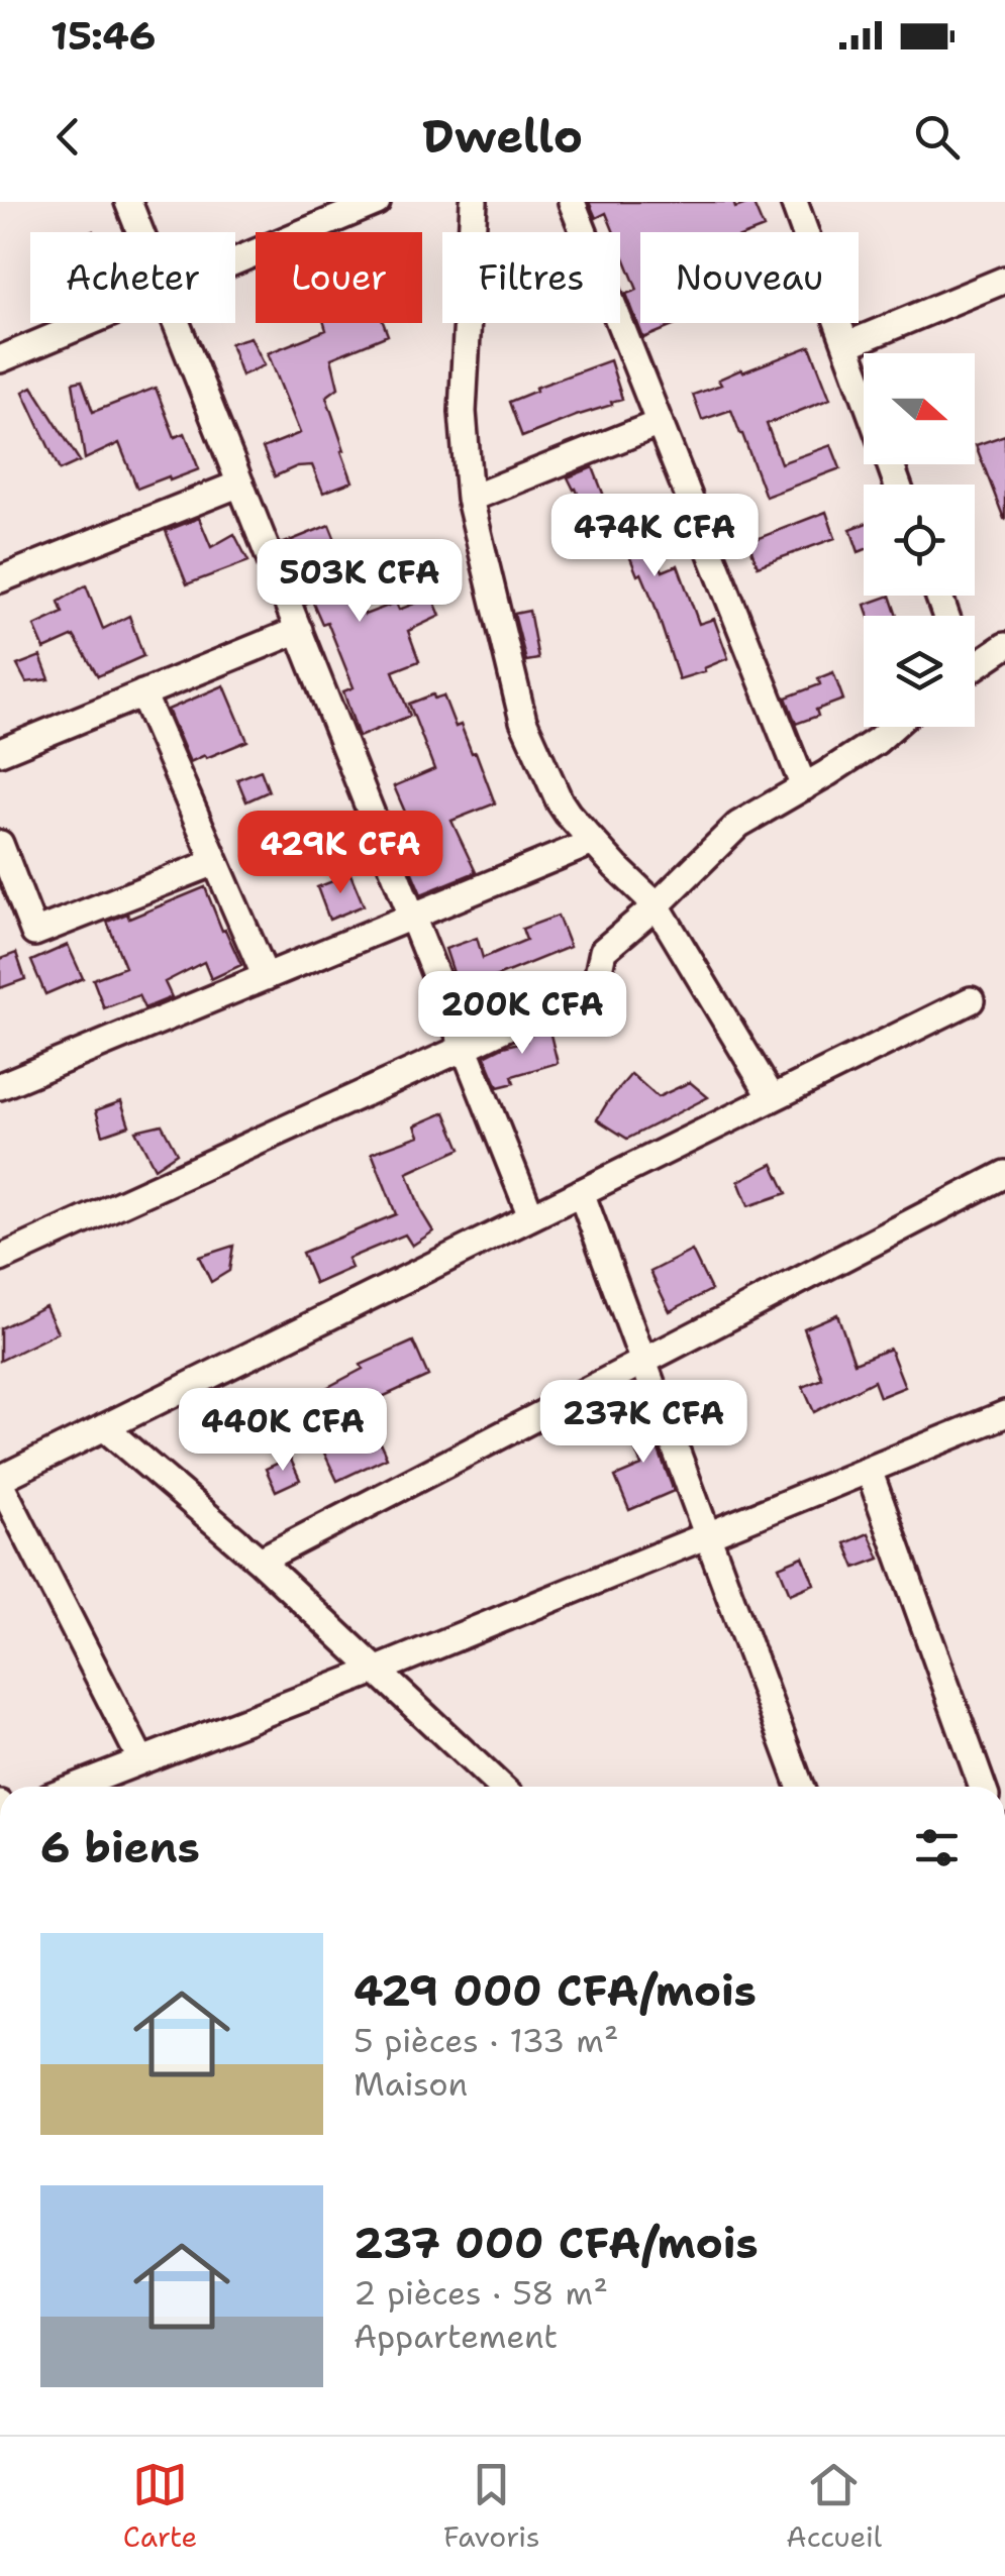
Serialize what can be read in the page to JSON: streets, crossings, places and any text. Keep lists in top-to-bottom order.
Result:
{
  "north": "right",
  "page": {
    "status": "15:46",
    "header": "Dwello",
    "chip": [
      "Acheter",
      "Louer",
      "Filtres",
      "Nouveau"
    ],
    "price": [
      "474K CFA",
      "503K CFA",
      "429K CFA",
      "200K CFA",
      "237K CFA",
      "440K CFA"
    ],
    "heading": "6 biens",
    "list": [
      {
        "name": "429 000 CFA/mois",
        "note": "5 pièces · 133 m² · Maison"
      },
      {
        "name": "237 000 CFA/mois",
        "note": "2 pièces · 58 m² · Appartement"
      }
    ],
    "tabs": ["Carte", "Favoris", "Accueil"]
  }
}
